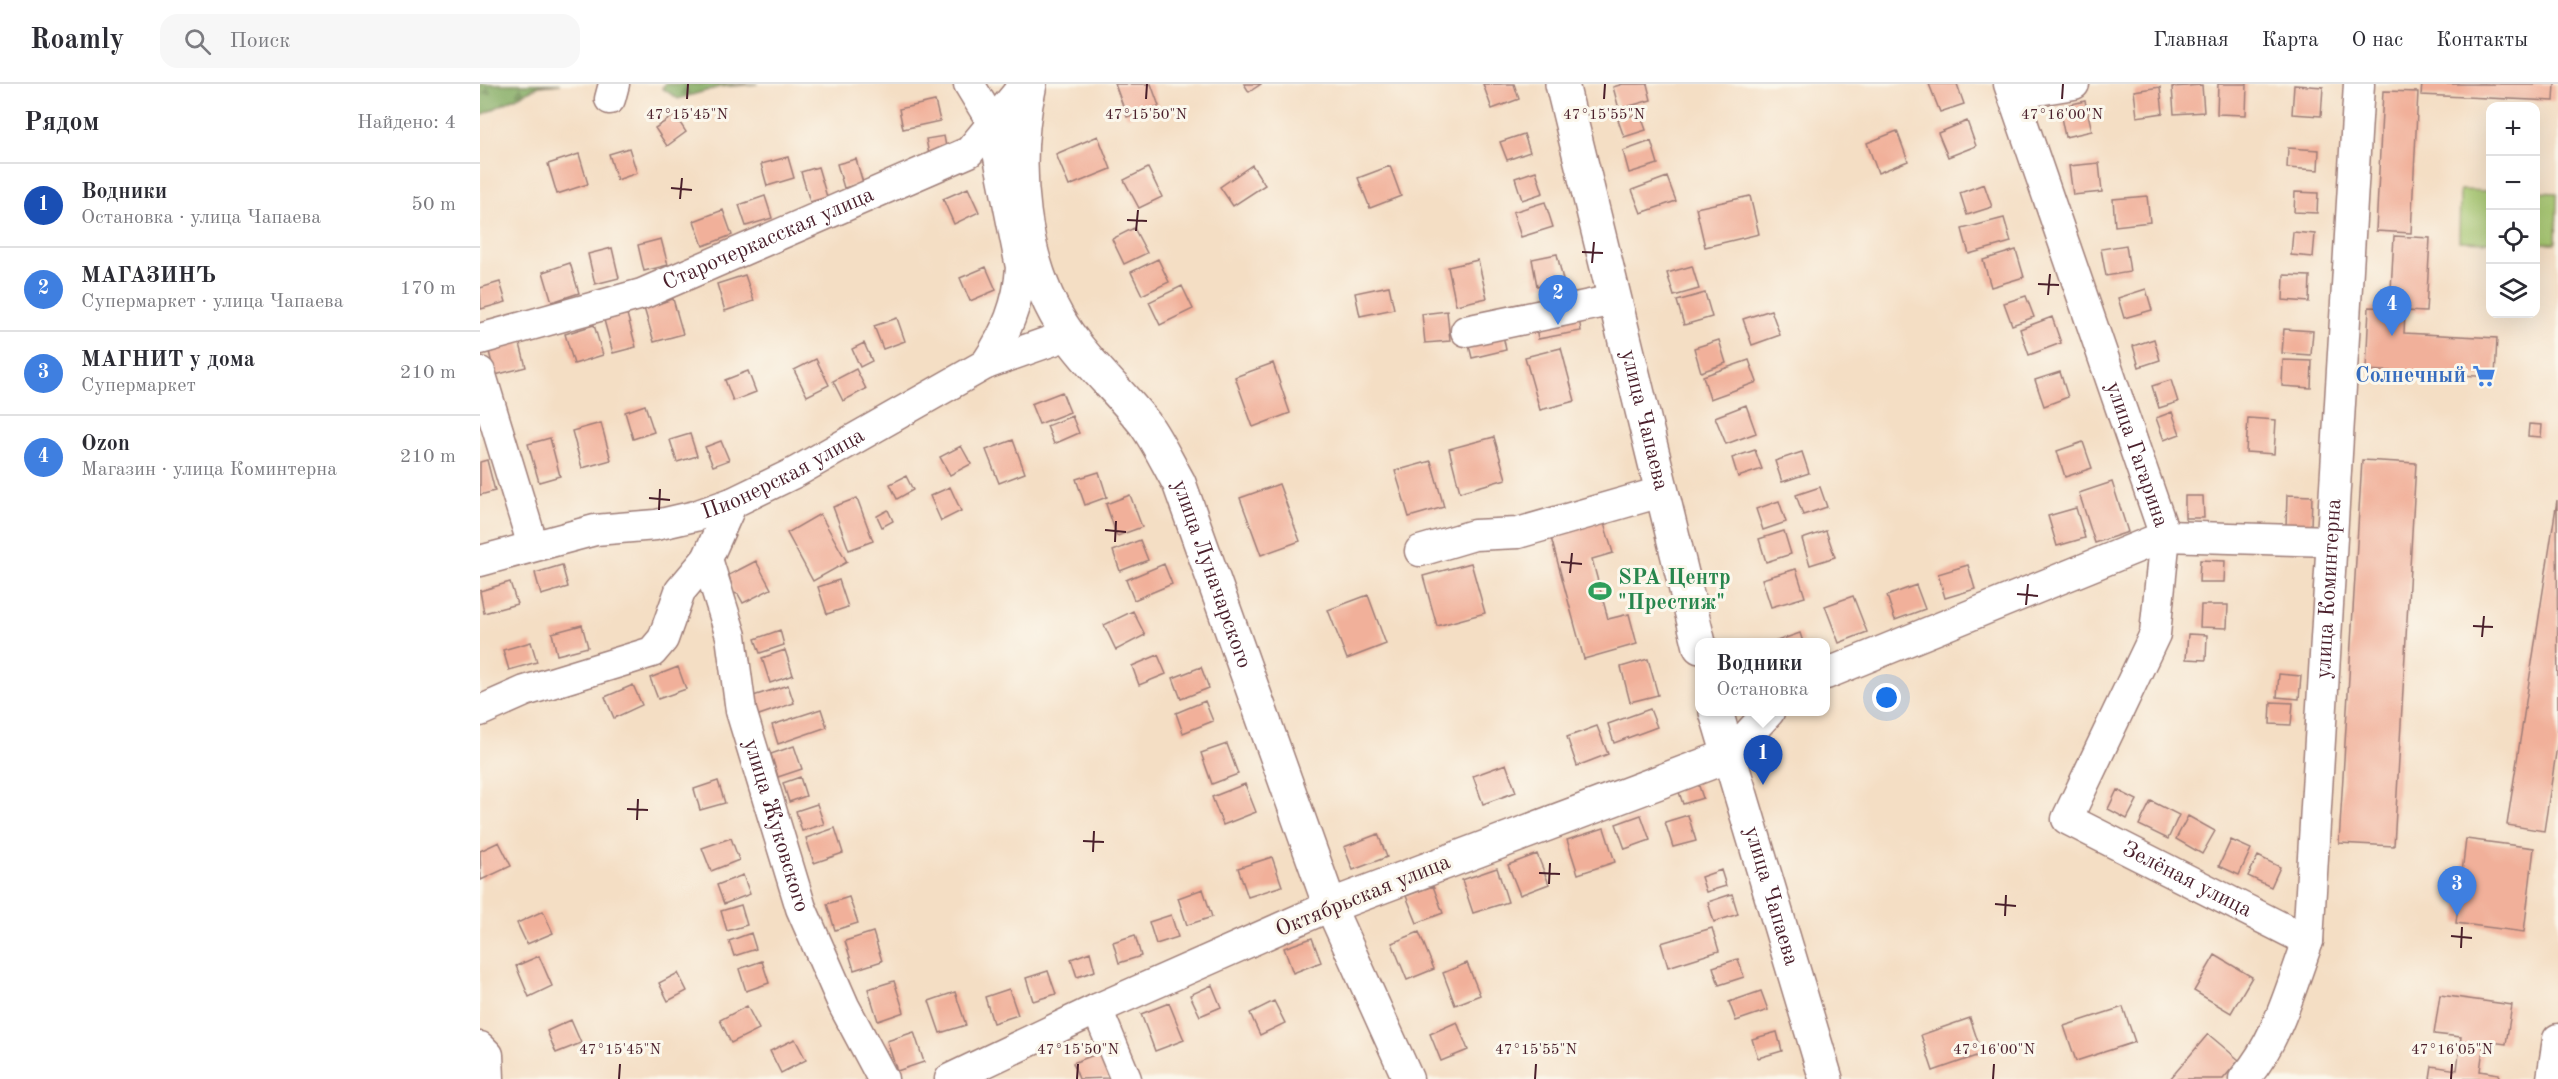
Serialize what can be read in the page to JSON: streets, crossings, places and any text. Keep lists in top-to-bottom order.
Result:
{
  "streets": {
    "main road": ["улица Чапаева", "улица Луначарского", "Октябрьская улица"],
    "street": [
      "Старочеркасская улица",
      "улица Гагарина",
      "Пионерская улица",
      "улица Коминтерна",
      "улица Жуковского",
      "Зелёная улица"
    ]
  },
  "crossings": [
    ["улица Чапаева", "Октябрьская улица"],
    ["улица Гагарина", "Зелёная улица"],
    ["Пионерская улица", "улица Луначарского"],
    ["улица Луначарского", "Октябрьская улица"],
    ["улица Коминтерна", "Зелёная улица"]
  ],
  "places": {
    "supermarket": ["Солнечный"],
    "sports": ["SPA Центр \"Престиж\""]
  },
  "page": {
    "header": "Roamly",
    "search": "Поиск",
    "nav": [
      "Главная",
      "Карта",
      "О нас",
      "Контакты"
    ],
    "heading": ["Рядом", "Найдено: 4"],
    "map_buttons": ["+", "−"],
    "list": [
      {
        "mark": "1",
        "name": "Водники",
        "note": "Остановка · улица Чапаева",
        "value": "50 m"
      },
      {
        "mark": "2",
        "name": "МАГАЗИНЪ",
        "note": "Супермаркет · улица Чапаева",
        "value": "170 m"
      },
      {
        "mark": "3",
        "name": "МАГНИТ у дома",
        "note": "Супермаркет",
        "value": "210 m"
      },
      {
        "mark": "4",
        "name": "Ozon",
        "note": "Магазин · улица Коминтерна",
        "value": "210 m"
      }
    ],
    "pins": [
      "2",
      "4",
      "1",
      "3"
    ],
    "popup": ["Водники", "Остановка"]
  },
  "coordinates": [
    "47°15'45\"N",
    "47°15'50\"N",
    "47°15'55\"N",
    "47°16'00\"N",
    "47°16'05\"N"
  ]
}
